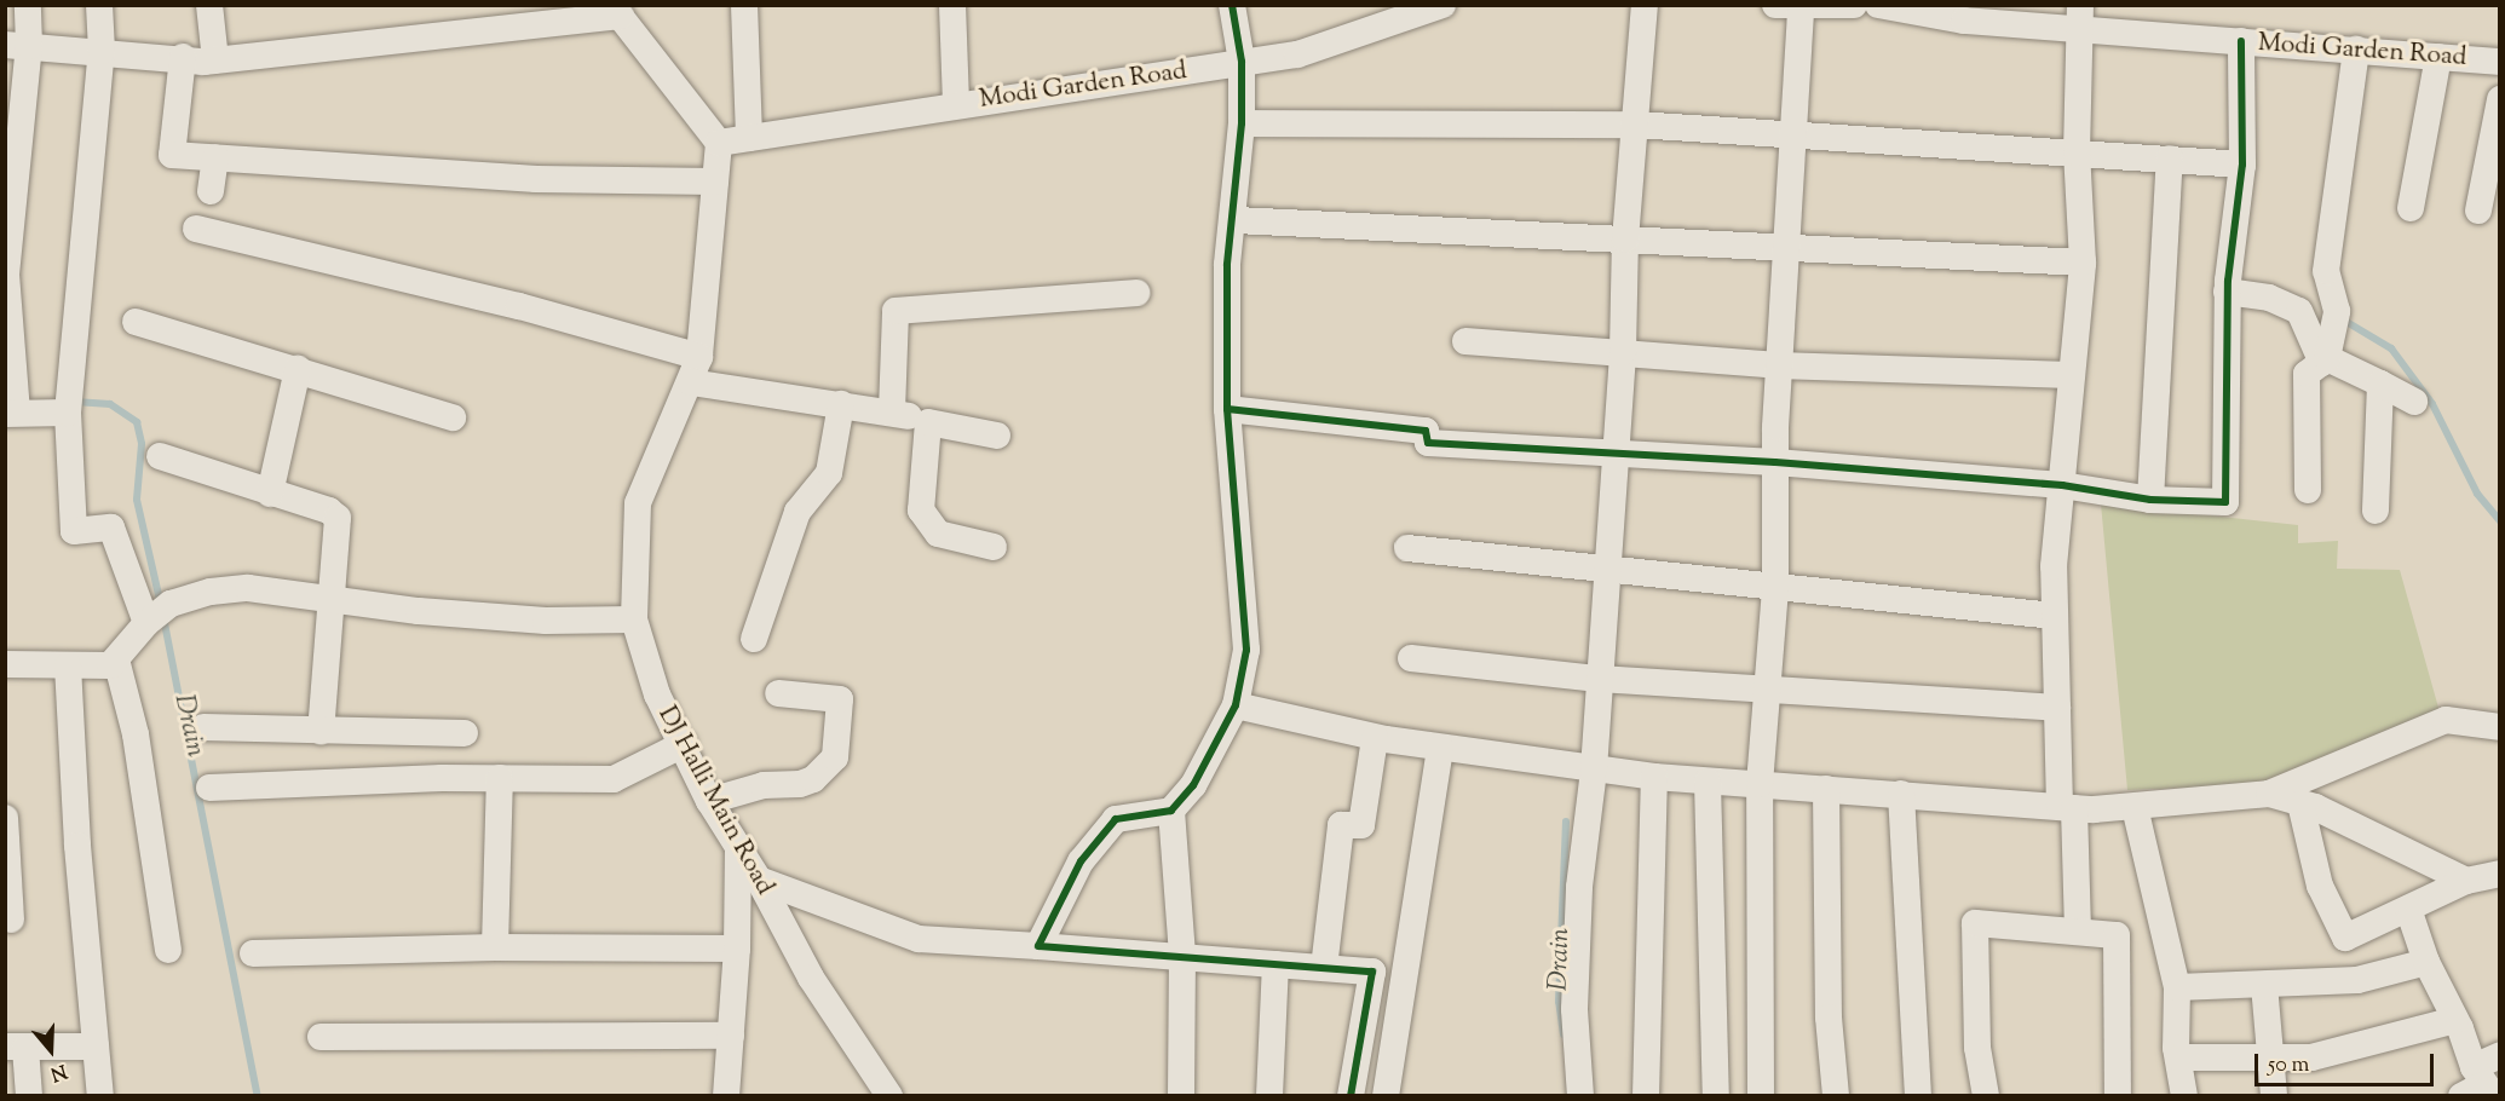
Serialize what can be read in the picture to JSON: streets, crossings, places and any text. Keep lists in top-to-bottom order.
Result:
{
  "streets": {
    "street": ["Modi Garden Road", "DJ Halli Main Road"]
  },
  "crossings": [
    ["Modi Garden Road", "DJ Halli Main Road"]
  ],
  "water": ["Drain"],
  "scale_bar": "50 m",
  "north": "bottom"
}
